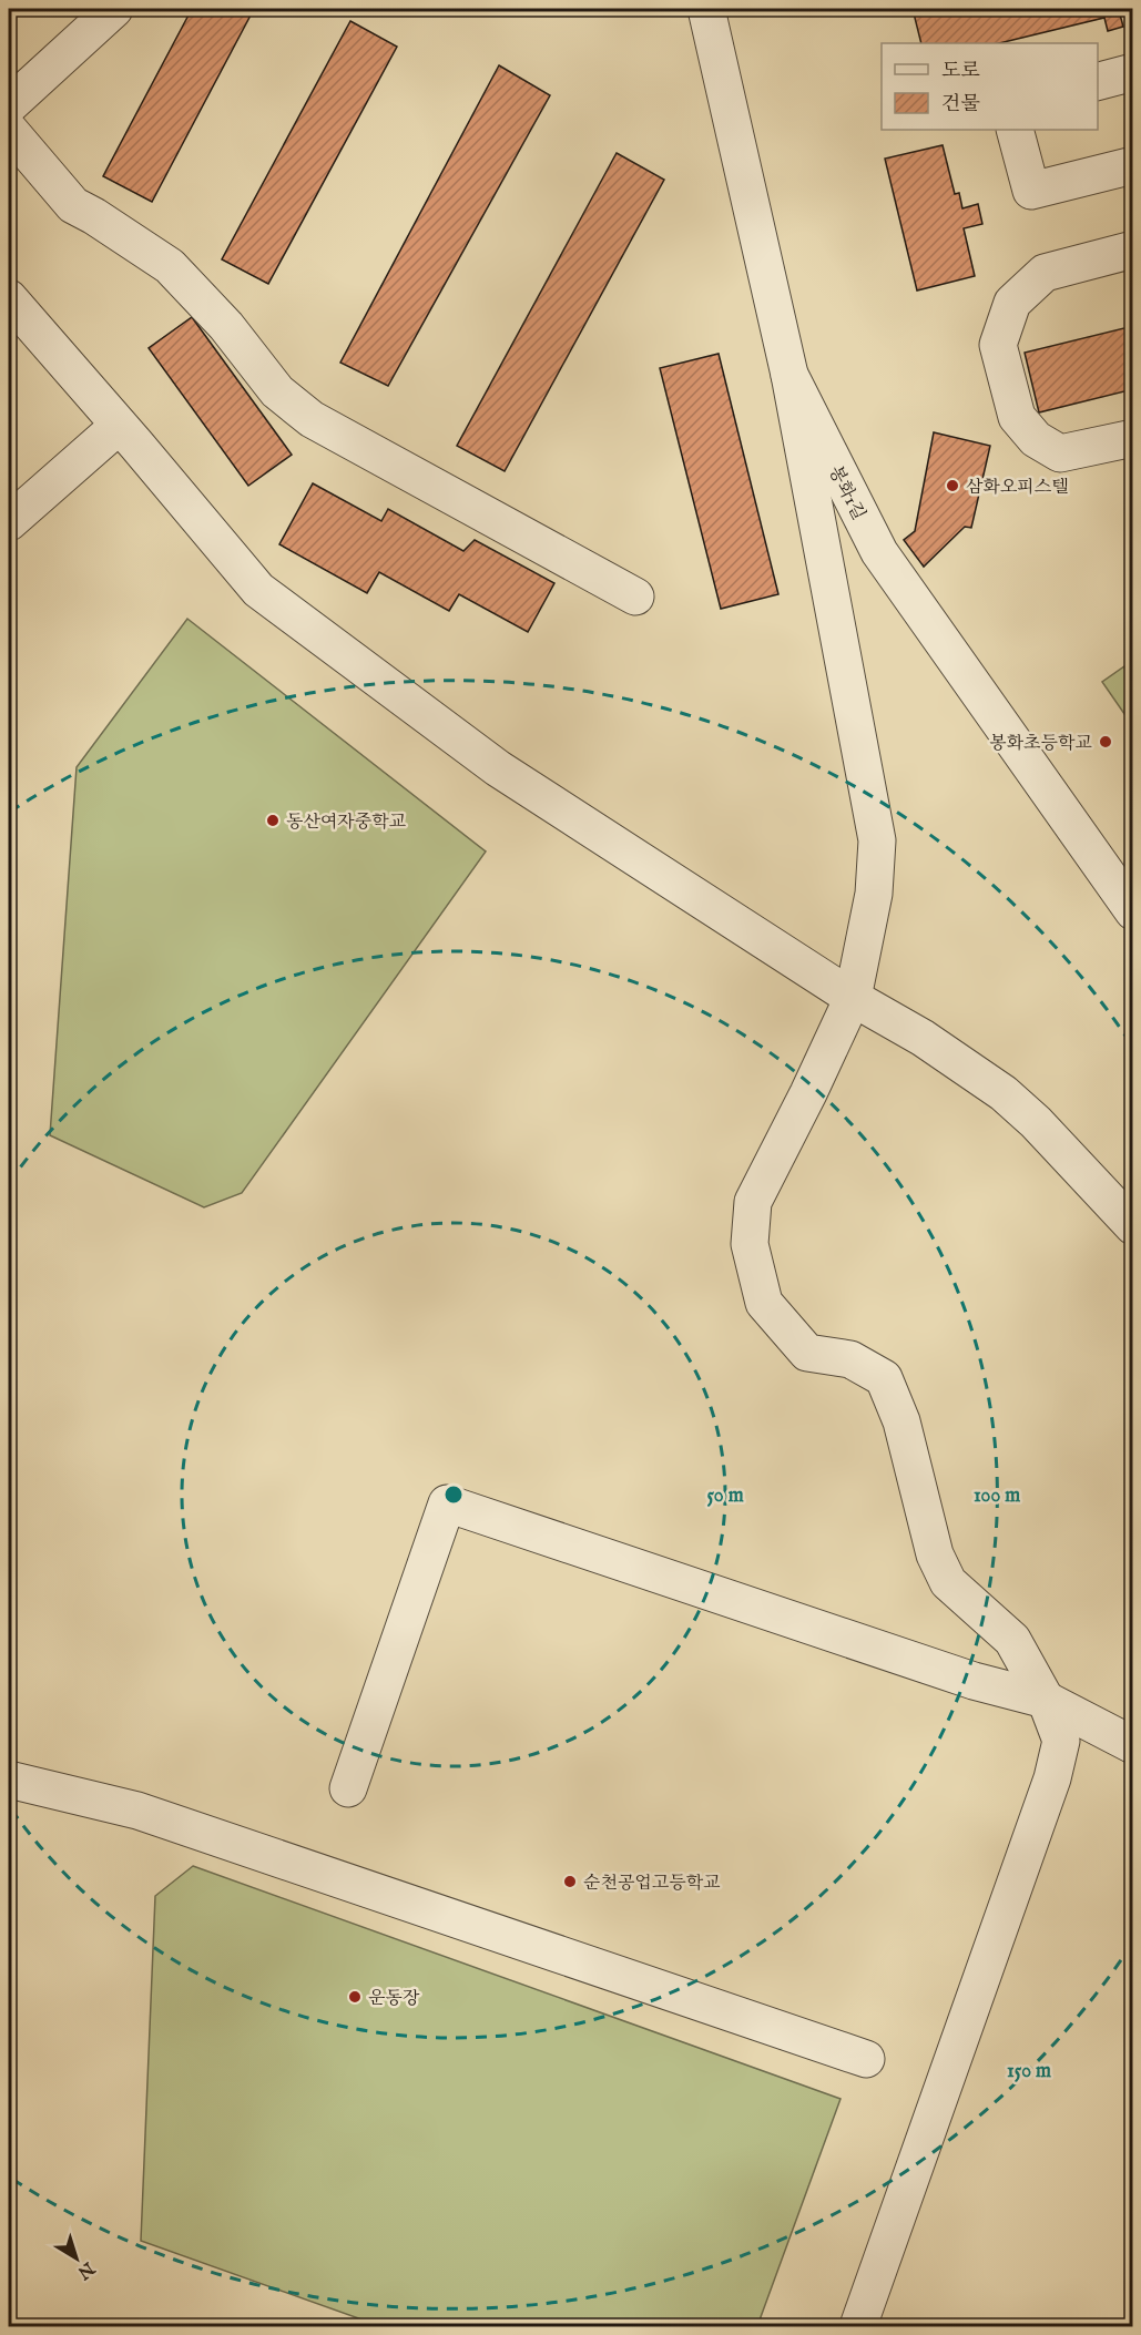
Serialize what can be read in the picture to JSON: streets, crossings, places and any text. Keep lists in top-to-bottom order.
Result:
{
  "streets": {
    "street": ["봉화1길"]
  },
  "places": [
    "삼화오피스텔",
    "봉화초등학교",
    "동산여자중학교",
    "순천공업고등학교",
    "운동장"
  ],
  "legend": ["도로", "건물"],
  "north": "bottom right",
  "rings": ["50 m", "100 m", "150 m"]
}
